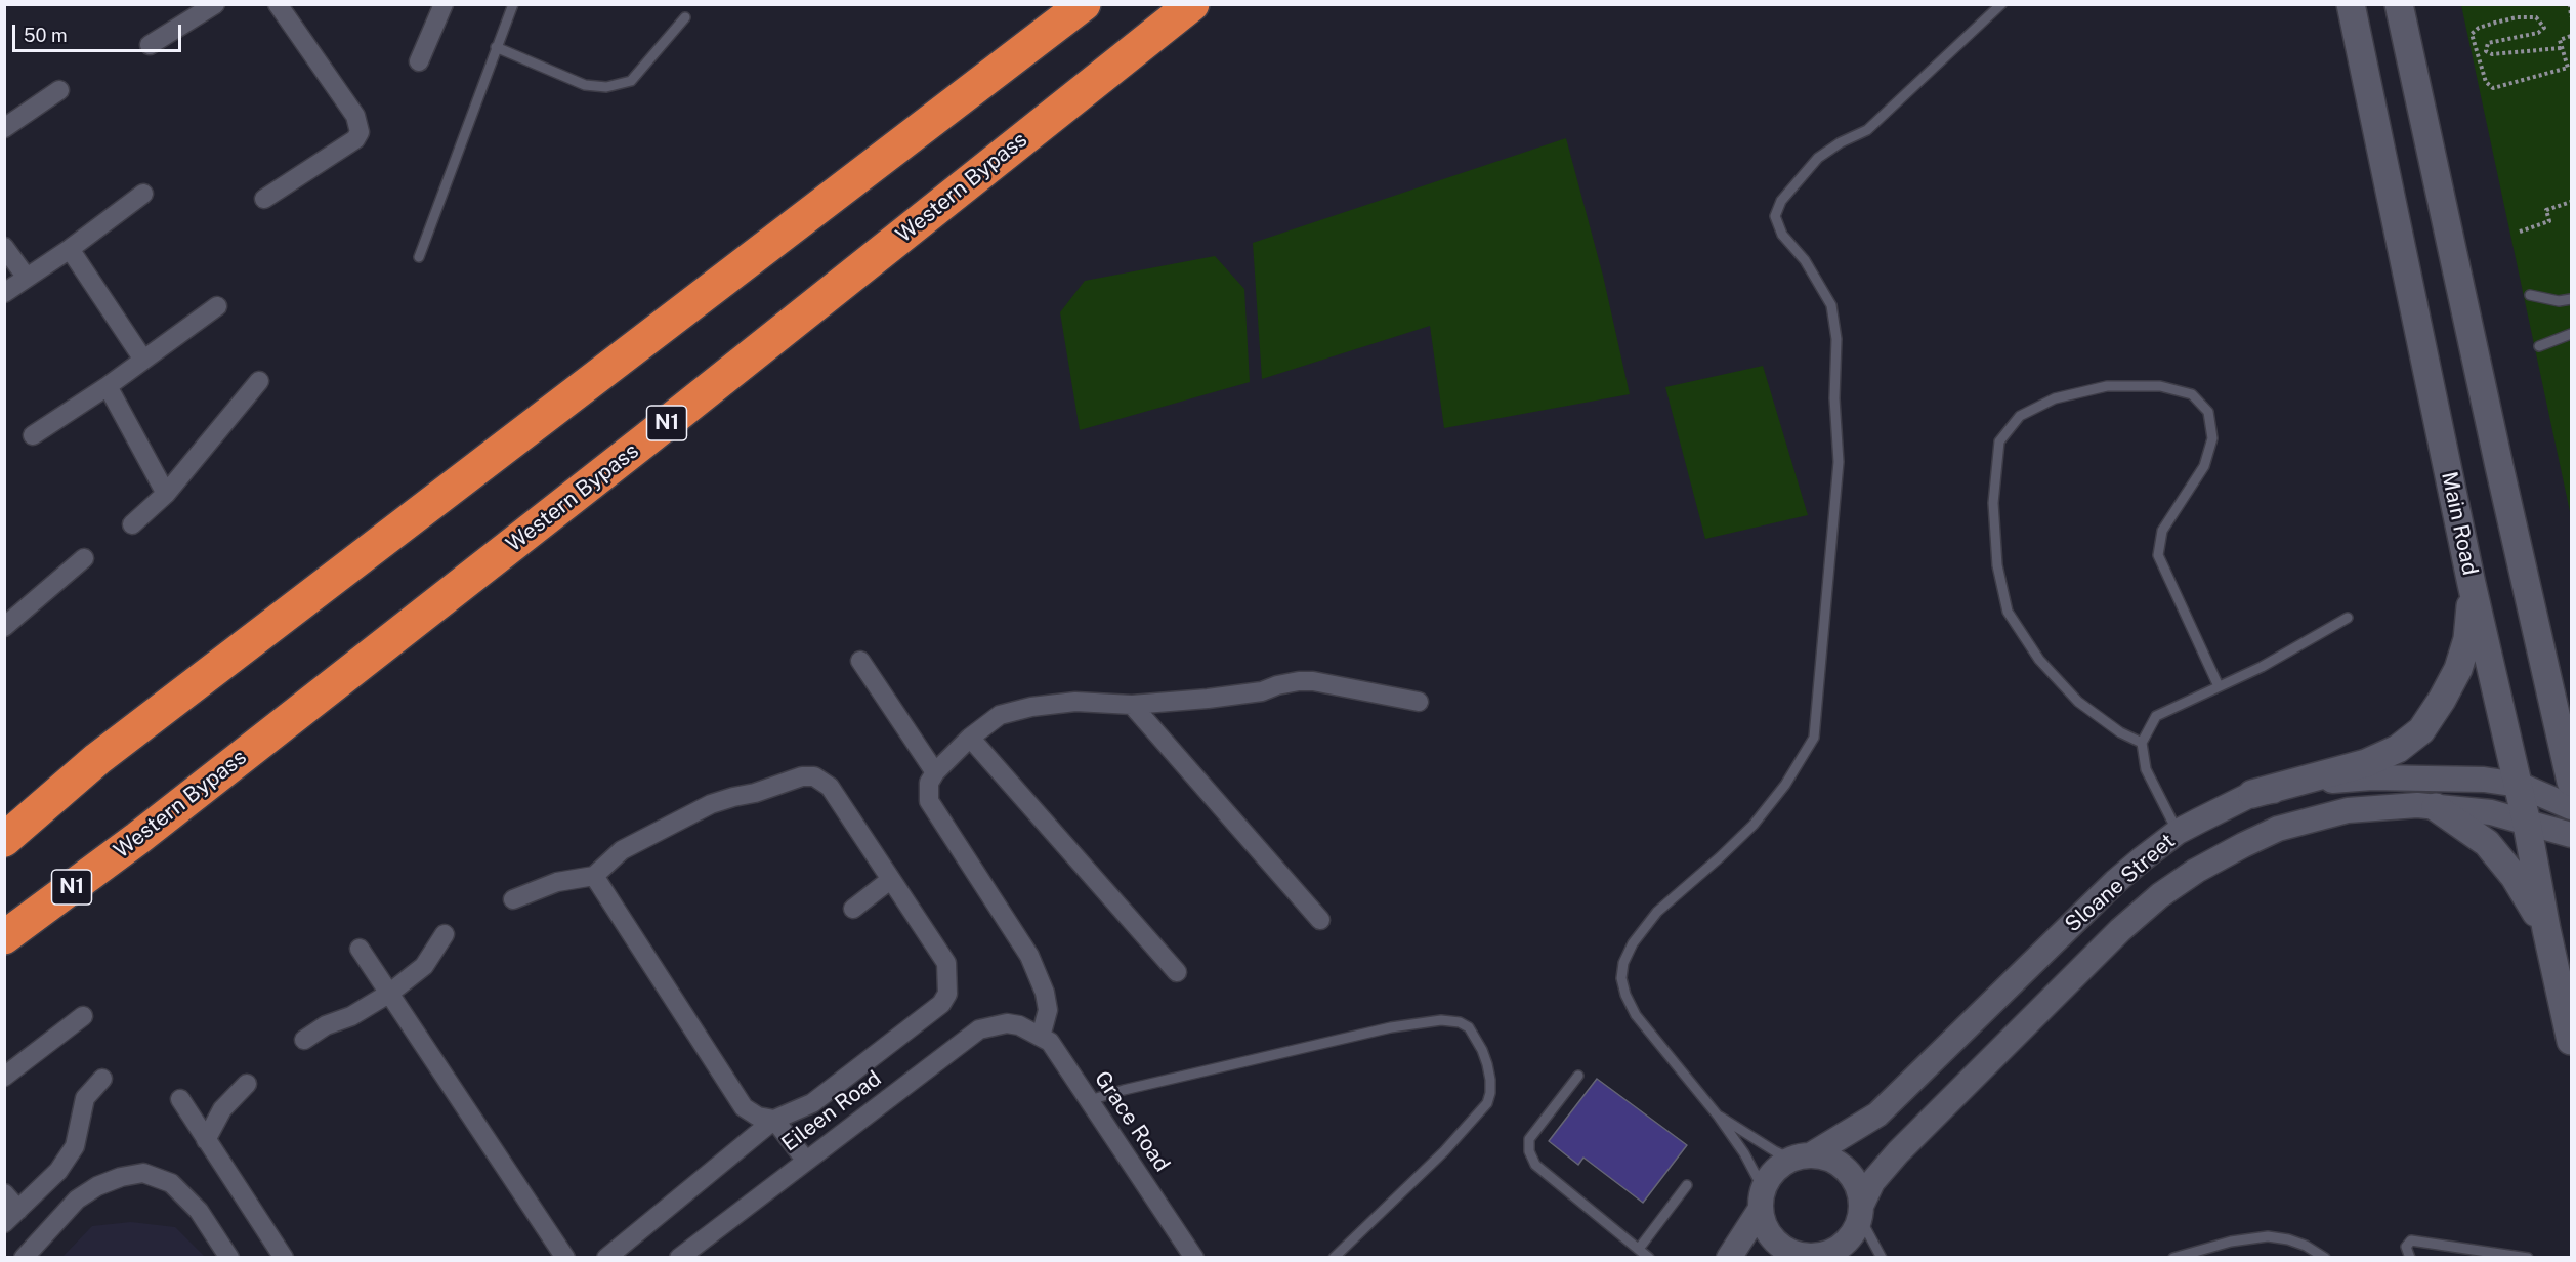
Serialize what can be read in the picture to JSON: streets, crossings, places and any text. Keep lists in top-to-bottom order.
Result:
{
  "streets": {
    "highway": ["Western Bypass", "N1"],
    "main road": ["Main Road"],
    "street": ["Sloane Street", "Eileen Road", "Grace Road"]
  },
  "crossings": [
    ["Main Road", "Sloane Street"],
    ["Eileen Road", "Grace Road"]
  ],
  "scale_bar": "50 m"
}
